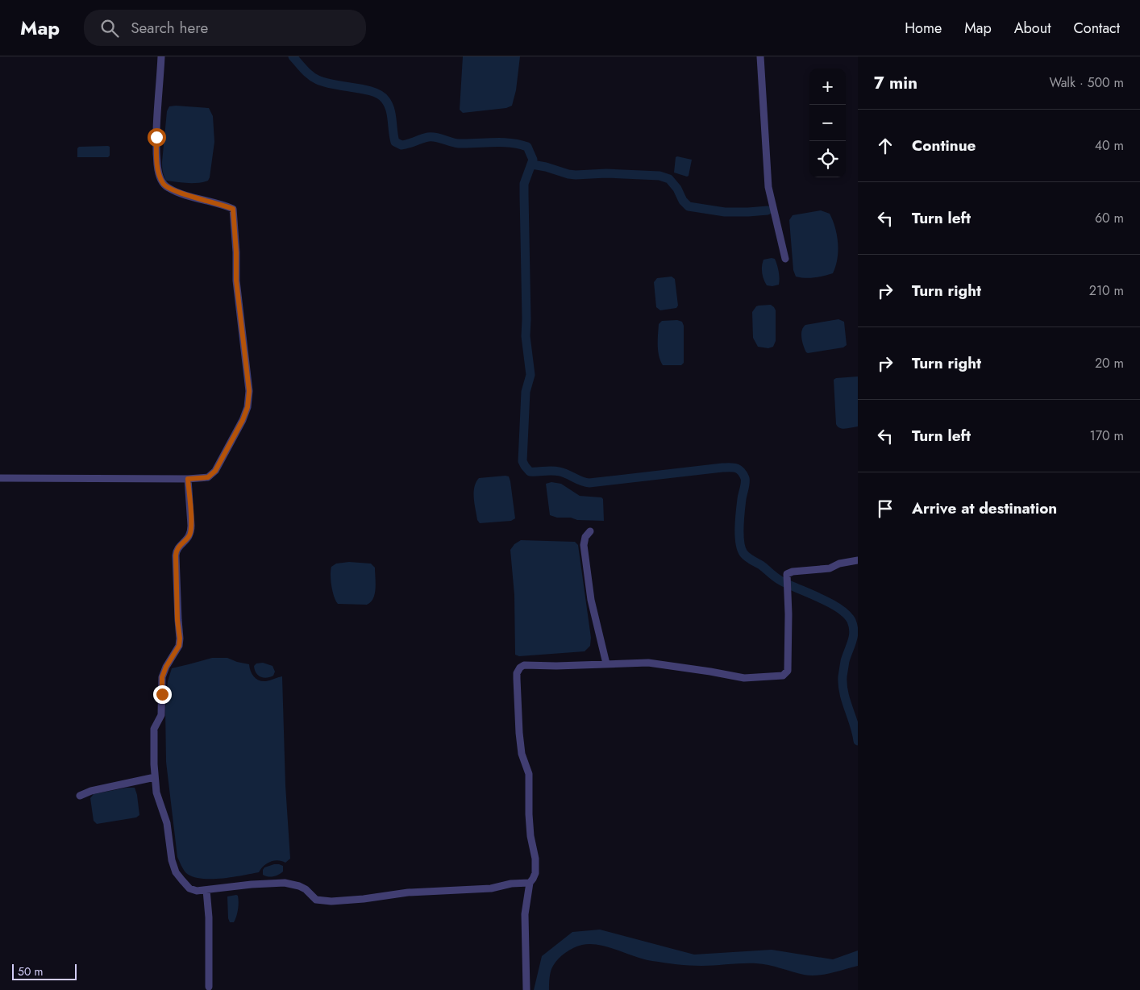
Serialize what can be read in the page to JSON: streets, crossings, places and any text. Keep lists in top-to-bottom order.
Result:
{
  "scale_bar": "50 m",
  "page": {
    "header": "Map",
    "search": "Search here",
    "nav": [
      "Home",
      "Map",
      "About",
      "Contact"
    ],
    "heading": ["7 min", "Walk · 500 m"],
    "map_buttons": ["+", "−"],
    "list": [
      ["Continue", "40 m"],
      ["Turn left", "60 m"],
      ["Turn right", "210 m"],
      ["Turn right", "20 m"],
      ["Turn left", "170 m"],
      "Arrive at destination"
    ],
    "scale": "50 m"
  }
}
